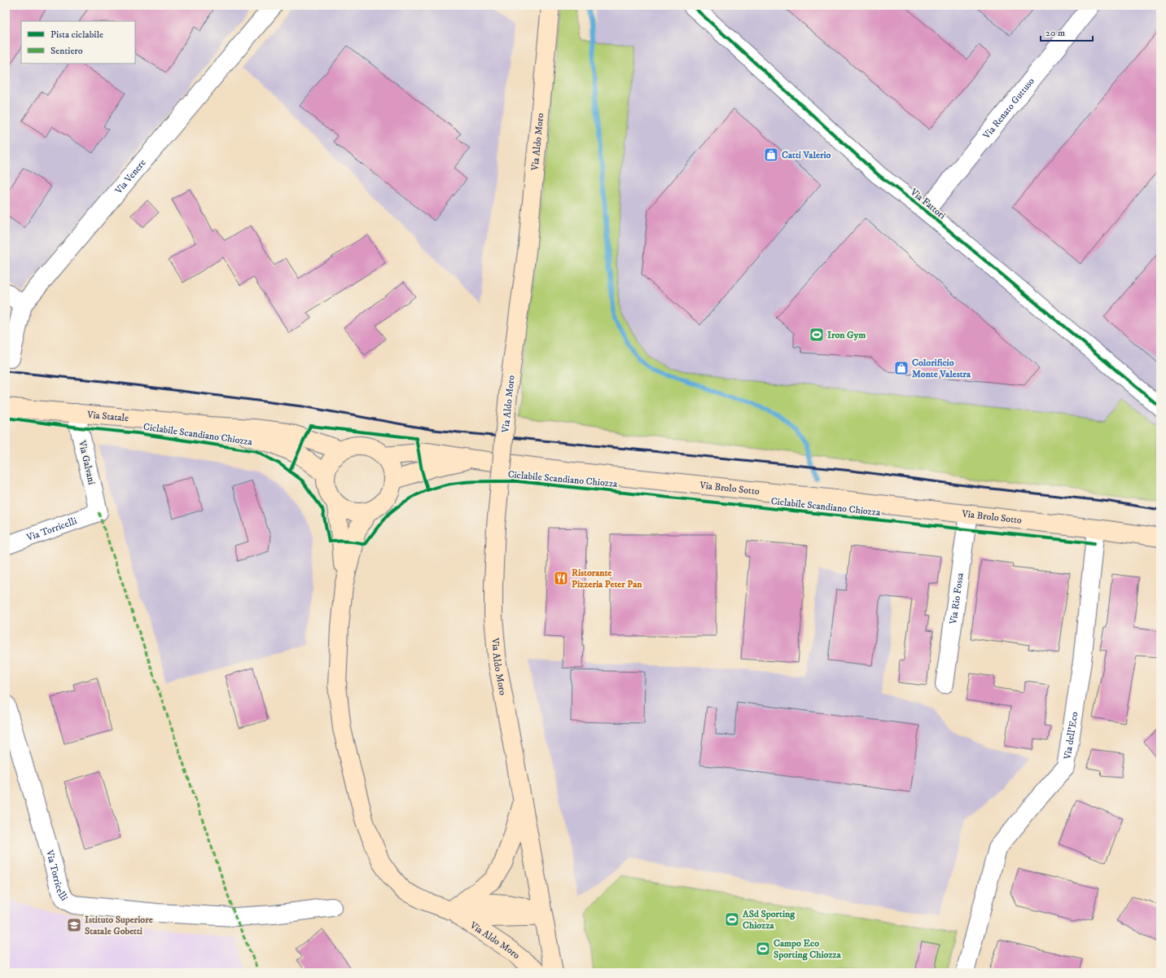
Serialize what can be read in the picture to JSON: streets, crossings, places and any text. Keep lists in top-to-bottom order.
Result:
{
  "streets": {
    "main road": ["Via Aldo Moro", "Via Statale", "Via Brolo Sotto"],
    "street": [
      "Via Renato Guttuso",
      "Via Venere",
      "Via Fattori",
      "Via Galvani",
      "Via Torricelli",
      "Via Rio Fossa",
      "Via dell'Eco"
    ],
    "cycle path": ["Ciclabile Scandiano Chiozza"]
  },
  "crossings": [
    ["Via Renato Guttuso", "Via Fattori"],
    ["Via Aldo Moro", "Via Statale"],
    ["Via Aldo Moro", "Via Brolo Sotto"],
    ["Via Statale", "Via Galvani"],
    ["Via Statale", "Via Brolo Sotto"],
    ["Via Galvani", "Via Torricelli"],
    ["Via Brolo Sotto", "Via Rio Fossa"],
    ["Via Brolo Sotto", "Via dell'Eco"]
  ],
  "places": {
    "shop": ["Catti Valerio", "Colorificio Monte Valestra"],
    "sports": ["Iron Gym", "ASd Sporting Chiozza", "Campo Eco Sporting Chiozza"],
    "restaurant": ["Ristorante Pizzeria Peter Pan"],
    "school or university": ["Istituto Superiore Statale Gobetti"]
  },
  "legend": ["Pista ciclabile", "Sentiero"],
  "scale_bar": "20 m"
}
